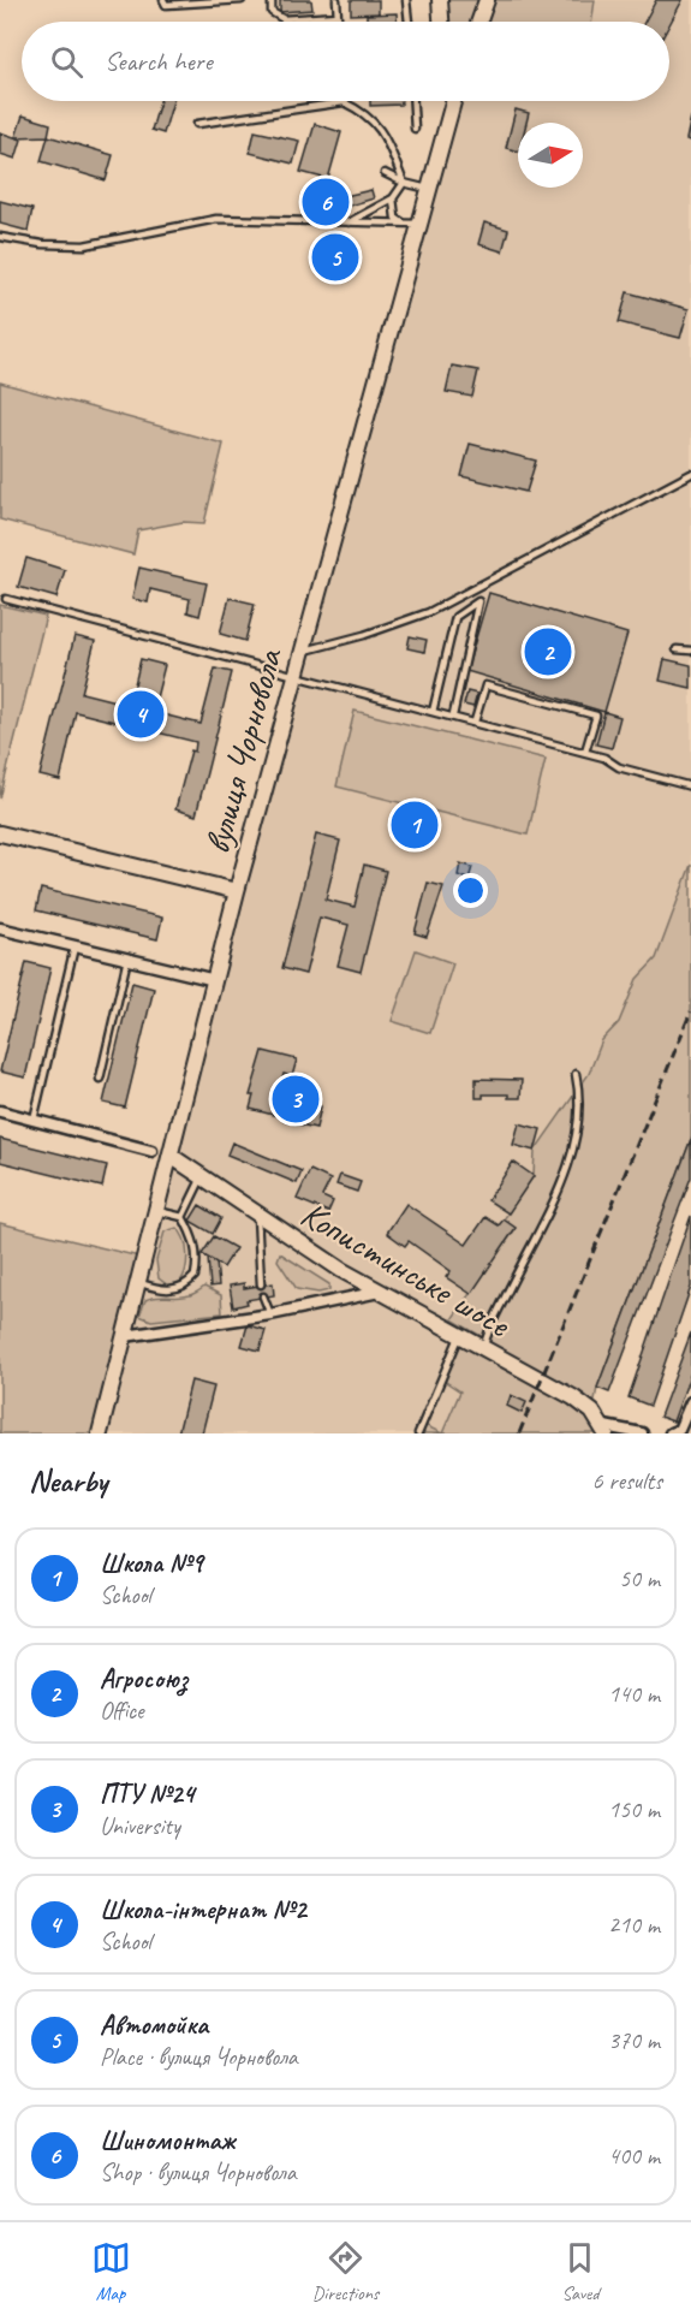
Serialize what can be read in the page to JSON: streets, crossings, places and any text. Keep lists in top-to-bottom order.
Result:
{
  "streets": {
    "street": ["вулиця Чорновола", "Копистинське шосе"]
  },
  "crossings": [
    ["вулиця Чорновола", "Копистинське шосе"]
  ],
  "north": "right",
  "page": {
    "search": "Search here",
    "pins": [
      "6",
      "5",
      "2",
      "4",
      "1",
      "3"
    ],
    "heading": ["Nearby", "6 results"],
    "list": [
      {
        "mark": "1",
        "name": "Школа №9",
        "note": "School",
        "value": "50 m"
      },
      {
        "mark": "2",
        "name": "Агросоюз",
        "note": "Office",
        "value": "140 m"
      },
      {
        "mark": "3",
        "name": "ПТУ №24",
        "note": "University",
        "value": "150 m"
      },
      {
        "mark": "4",
        "name": "Школа-інтернат №2",
        "note": "School",
        "value": "210 m"
      },
      {
        "mark": "5",
        "name": "Автомойка",
        "note": "Place · вулиця Чорновола",
        "value": "370 m"
      },
      {
        "mark": "6",
        "name": "Шиномонтаж",
        "note": "Shop · вулиця Чорновола",
        "value": "400 m"
      }
    ],
    "nav": ["Map", "Directions", "Saved"]
  }
}
